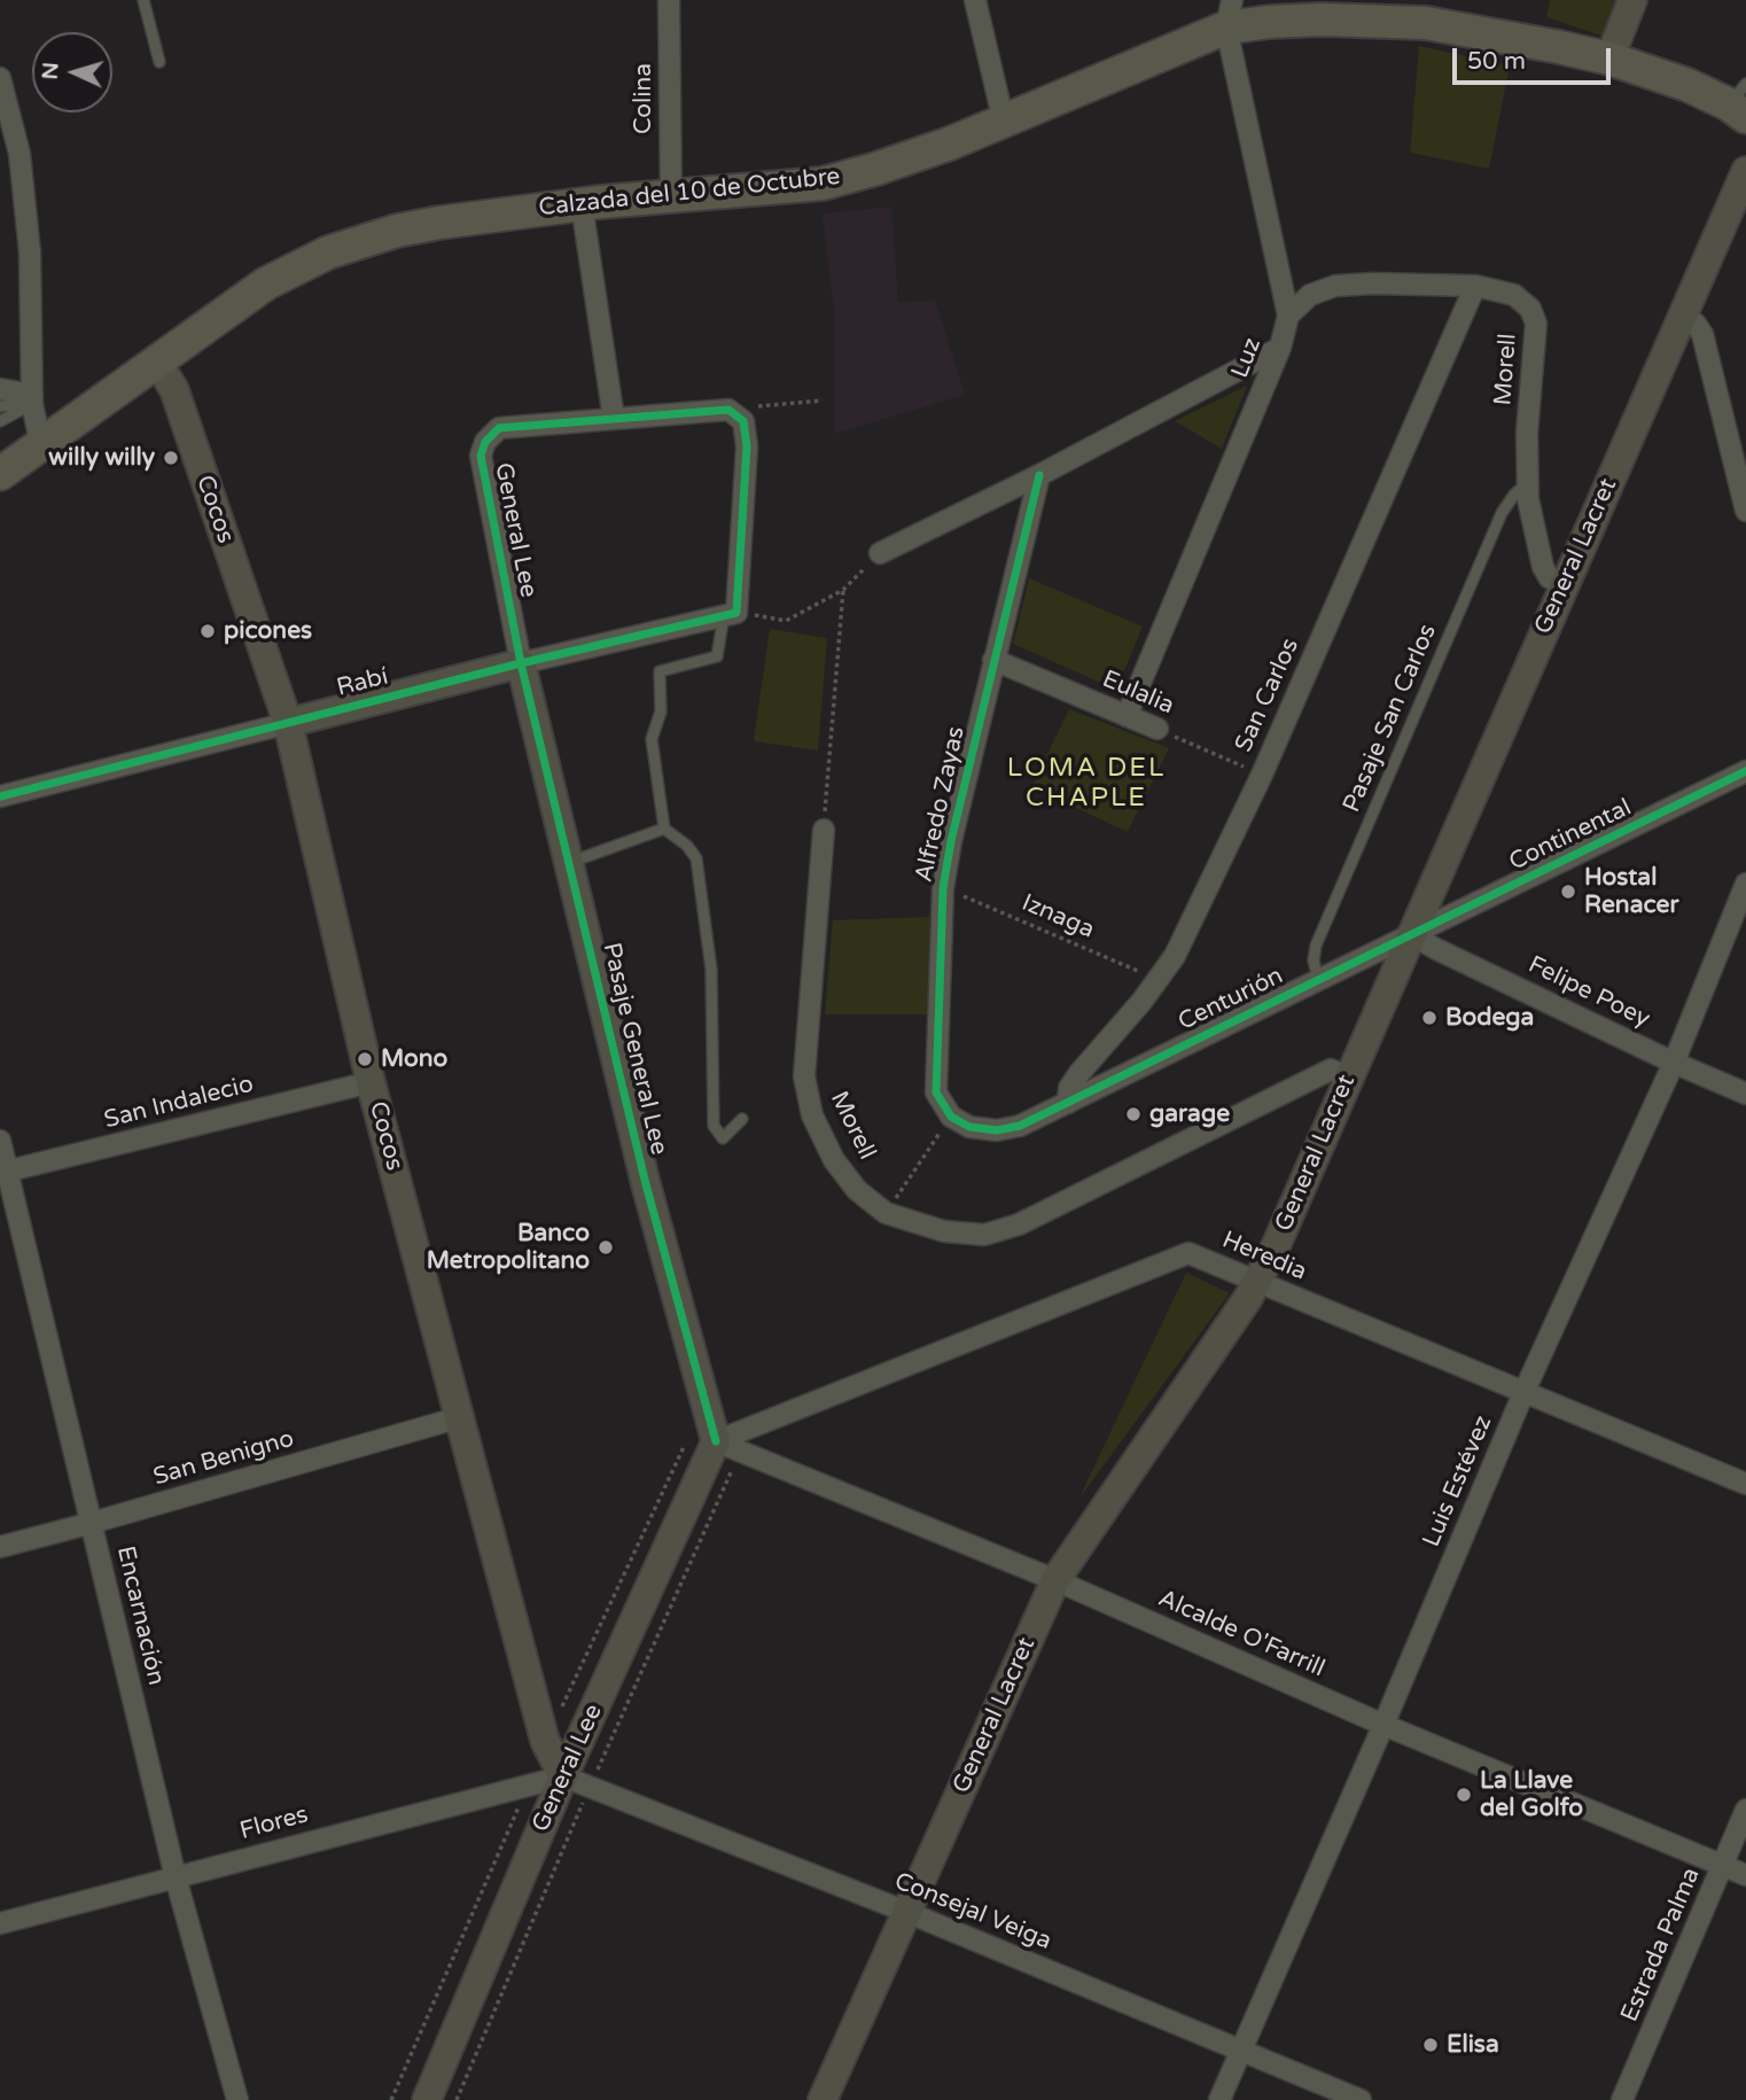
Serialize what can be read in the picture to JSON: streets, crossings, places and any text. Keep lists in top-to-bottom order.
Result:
{
  "streets": {
    "main road": ["Calzada del 10 de Octubre"],
    "street": [
      "Colina",
      "Luz",
      "Morell",
      "Cocos",
      "General Lee",
      "General Lacret",
      "Rabí",
      "Eulalia",
      "San Carlos",
      "Alfredo Zayas",
      "Continental",
      "Felipe Poey",
      "Centurión",
      "Pasaje General Lee",
      "San Indalecio",
      "Heredia",
      "San Benigno",
      "Luis Estévez",
      "Encarnación",
      "Alcalde O'Farrill",
      "Flores",
      "Consejal Veiga",
      "Estrada Palma"
    ],
    "lane": ["Pasaje San Carlos"],
    "path": ["Iznaga"]
  },
  "crossings": [
    ["Colina", "Calzada del 10 de Octubre"],
    ["Calzada del 10 de Octubre", "Luz"],
    ["Calzada del 10 de Octubre", "Cocos"],
    ["Luz", "Morell"],
    ["Luz", "Eulalia"],
    ["Morell", "General Lacret"],
    ["Morell", "San Carlos"],
    ["Morell", "Pasaje San Carlos"],
    ["Cocos", "General Lee"],
    ["Cocos", "Rabí"],
    ["Cocos", "San Indalecio"],
    ["Cocos", "San Benigno"],
    ["Cocos", "Flores"],
    ["Cocos", "Consejal Veiga"],
    ["General Lee", "Rabí"],
    ["General Lee", "Pasaje General Lee"],
    ["General Lee", "Heredia"],
    ["General Lee", "Alcalde O'Farrill"],
    ["General Lee", "Flores"],
    ["General Lee", "Consejal Veiga"],
    ["General Lacret", "Continental"],
    ["General Lacret", "Felipe Poey"],
    ["General Lacret", "Centurión"],
    ["General Lacret", "Heredia"],
    ["General Lacret", "Alcalde O'Farrill"],
    ["General Lacret", "Consejal Veiga"],
    ["Rabí", "Pasaje General Lee"],
    ["Eulalia", "San Carlos"],
    ["Eulalia", "Alfredo Zayas"],
    ["San Carlos", "Iznaga"],
    ["San Carlos", "Centurión"],
    ["Pasaje San Carlos", "Centurión"],
    ["Alfredo Zayas", "Iznaga"],
    ["Continental", "Felipe Poey"],
    ["Continental", "Centurión"],
    ["Felipe Poey", "Centurión"],
    ["Felipe Poey", "Luis Estévez"],
    ["Pasaje General Lee", "Heredia"],
    ["Pasaje General Lee", "Alcalde O'Farrill"],
    ["San Indalecio", "Encarnación"],
    ["Heredia", "Luis Estévez"],
    ["Heredia", "Alcalde O'Farrill"],
    ["San Benigno", "Encarnación"],
    ["Luis Estévez", "Alcalde O'Farrill"],
    ["Luis Estévez", "Consejal Veiga"],
    ["Encarnación", "Flores"],
    ["Alcalde O'Farrill", "Estrada Palma"],
    ["Flores", "Consejal Veiga"]
  ],
  "districts": ["LOMA DEL CHAPLE"],
  "places": [
    "willy willy",
    "picones",
    "Hostal Renacer",
    "Bodega",
    "Mono",
    "garage",
    "Banco Metropolitano",
    "La Llave del Golfo",
    "Elisa"
  ],
  "scale_bar": "50 m",
  "north": "left"
}
